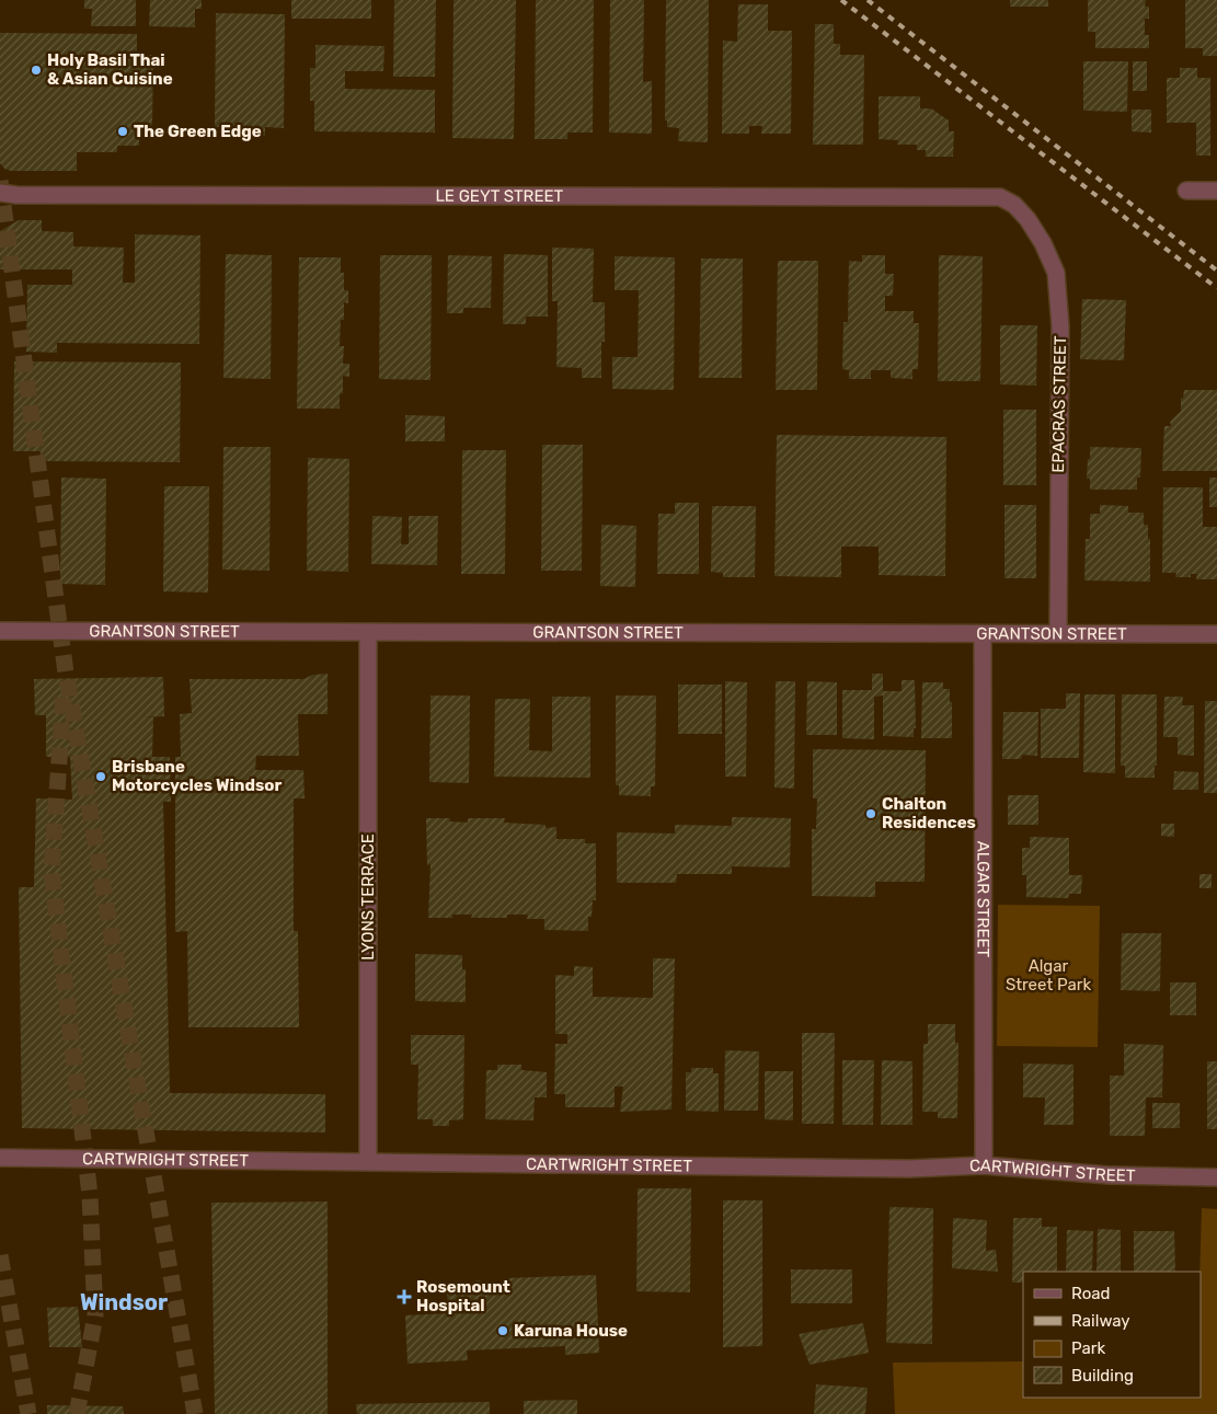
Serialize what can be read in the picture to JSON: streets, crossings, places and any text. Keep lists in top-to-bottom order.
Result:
{
  "streets": {
    "street": [
      "LE GEYT STREET",
      "EPACRAS STREET",
      "GRANTSON STREET",
      "LYONS TERRACE",
      "ALGAR STREET",
      "CARTWRIGHT STREET"
    ]
  },
  "crossings": [
    ["LE GEYT STREET", "EPACRAS STREET"],
    ["EPACRAS STREET", "GRANTSON STREET"],
    ["GRANTSON STREET", "LYONS TERRACE"],
    ["GRANTSON STREET", "ALGAR STREET"],
    ["LYONS TERRACE", "CARTWRIGHT STREET"],
    ["ALGAR STREET", "CARTWRIGHT STREET"]
  ],
  "districts": ["Windsor"],
  "parks": ["Algar Street Park"],
  "places": {
    "other": [
      "Holy Basil Thai & Asian Cuisine",
      "The Green Edge",
      "Brisbane Motorcycles Windsor",
      "Chalton Residences",
      "Karuna House"
    ],
    "health": ["Rosemount Hospital"]
  },
  "legend": [
    "Road",
    "Railway",
    "Park",
    "Building"
  ]
}
